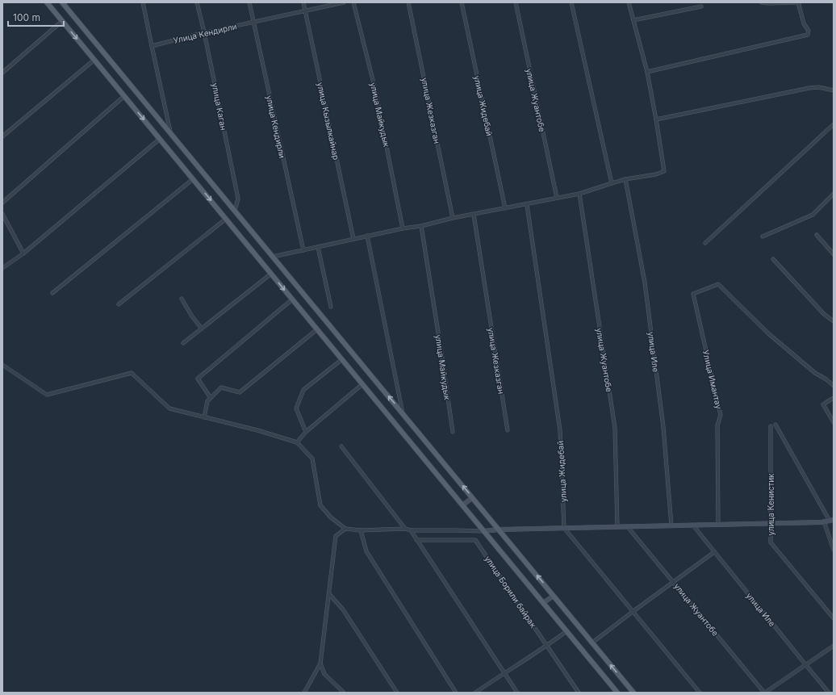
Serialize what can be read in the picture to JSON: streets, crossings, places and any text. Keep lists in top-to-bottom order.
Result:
{
  "streets": {
    "street": [
      "Улица Кендирли",
      "улица Жуантобе",
      "улица Жидебай",
      "улица Каган",
      "улица Жезказган",
      "улица Майкудык",
      "улица Кызылкайнар",
      "улица Кендирли",
      "улица Иле",
      "Улица Имантау",
      "улица Кенистик",
      "улица Борили байрак"
    ]
  },
  "crossings": [
    ["Улица Кендирли", "улица Каган"],
    ["Улица Кендирли", "улица Кызылкайнар"],
    ["Улица Кендирли", "улица Кендирли"]
  ],
  "scale_bar": "100 m"
}
